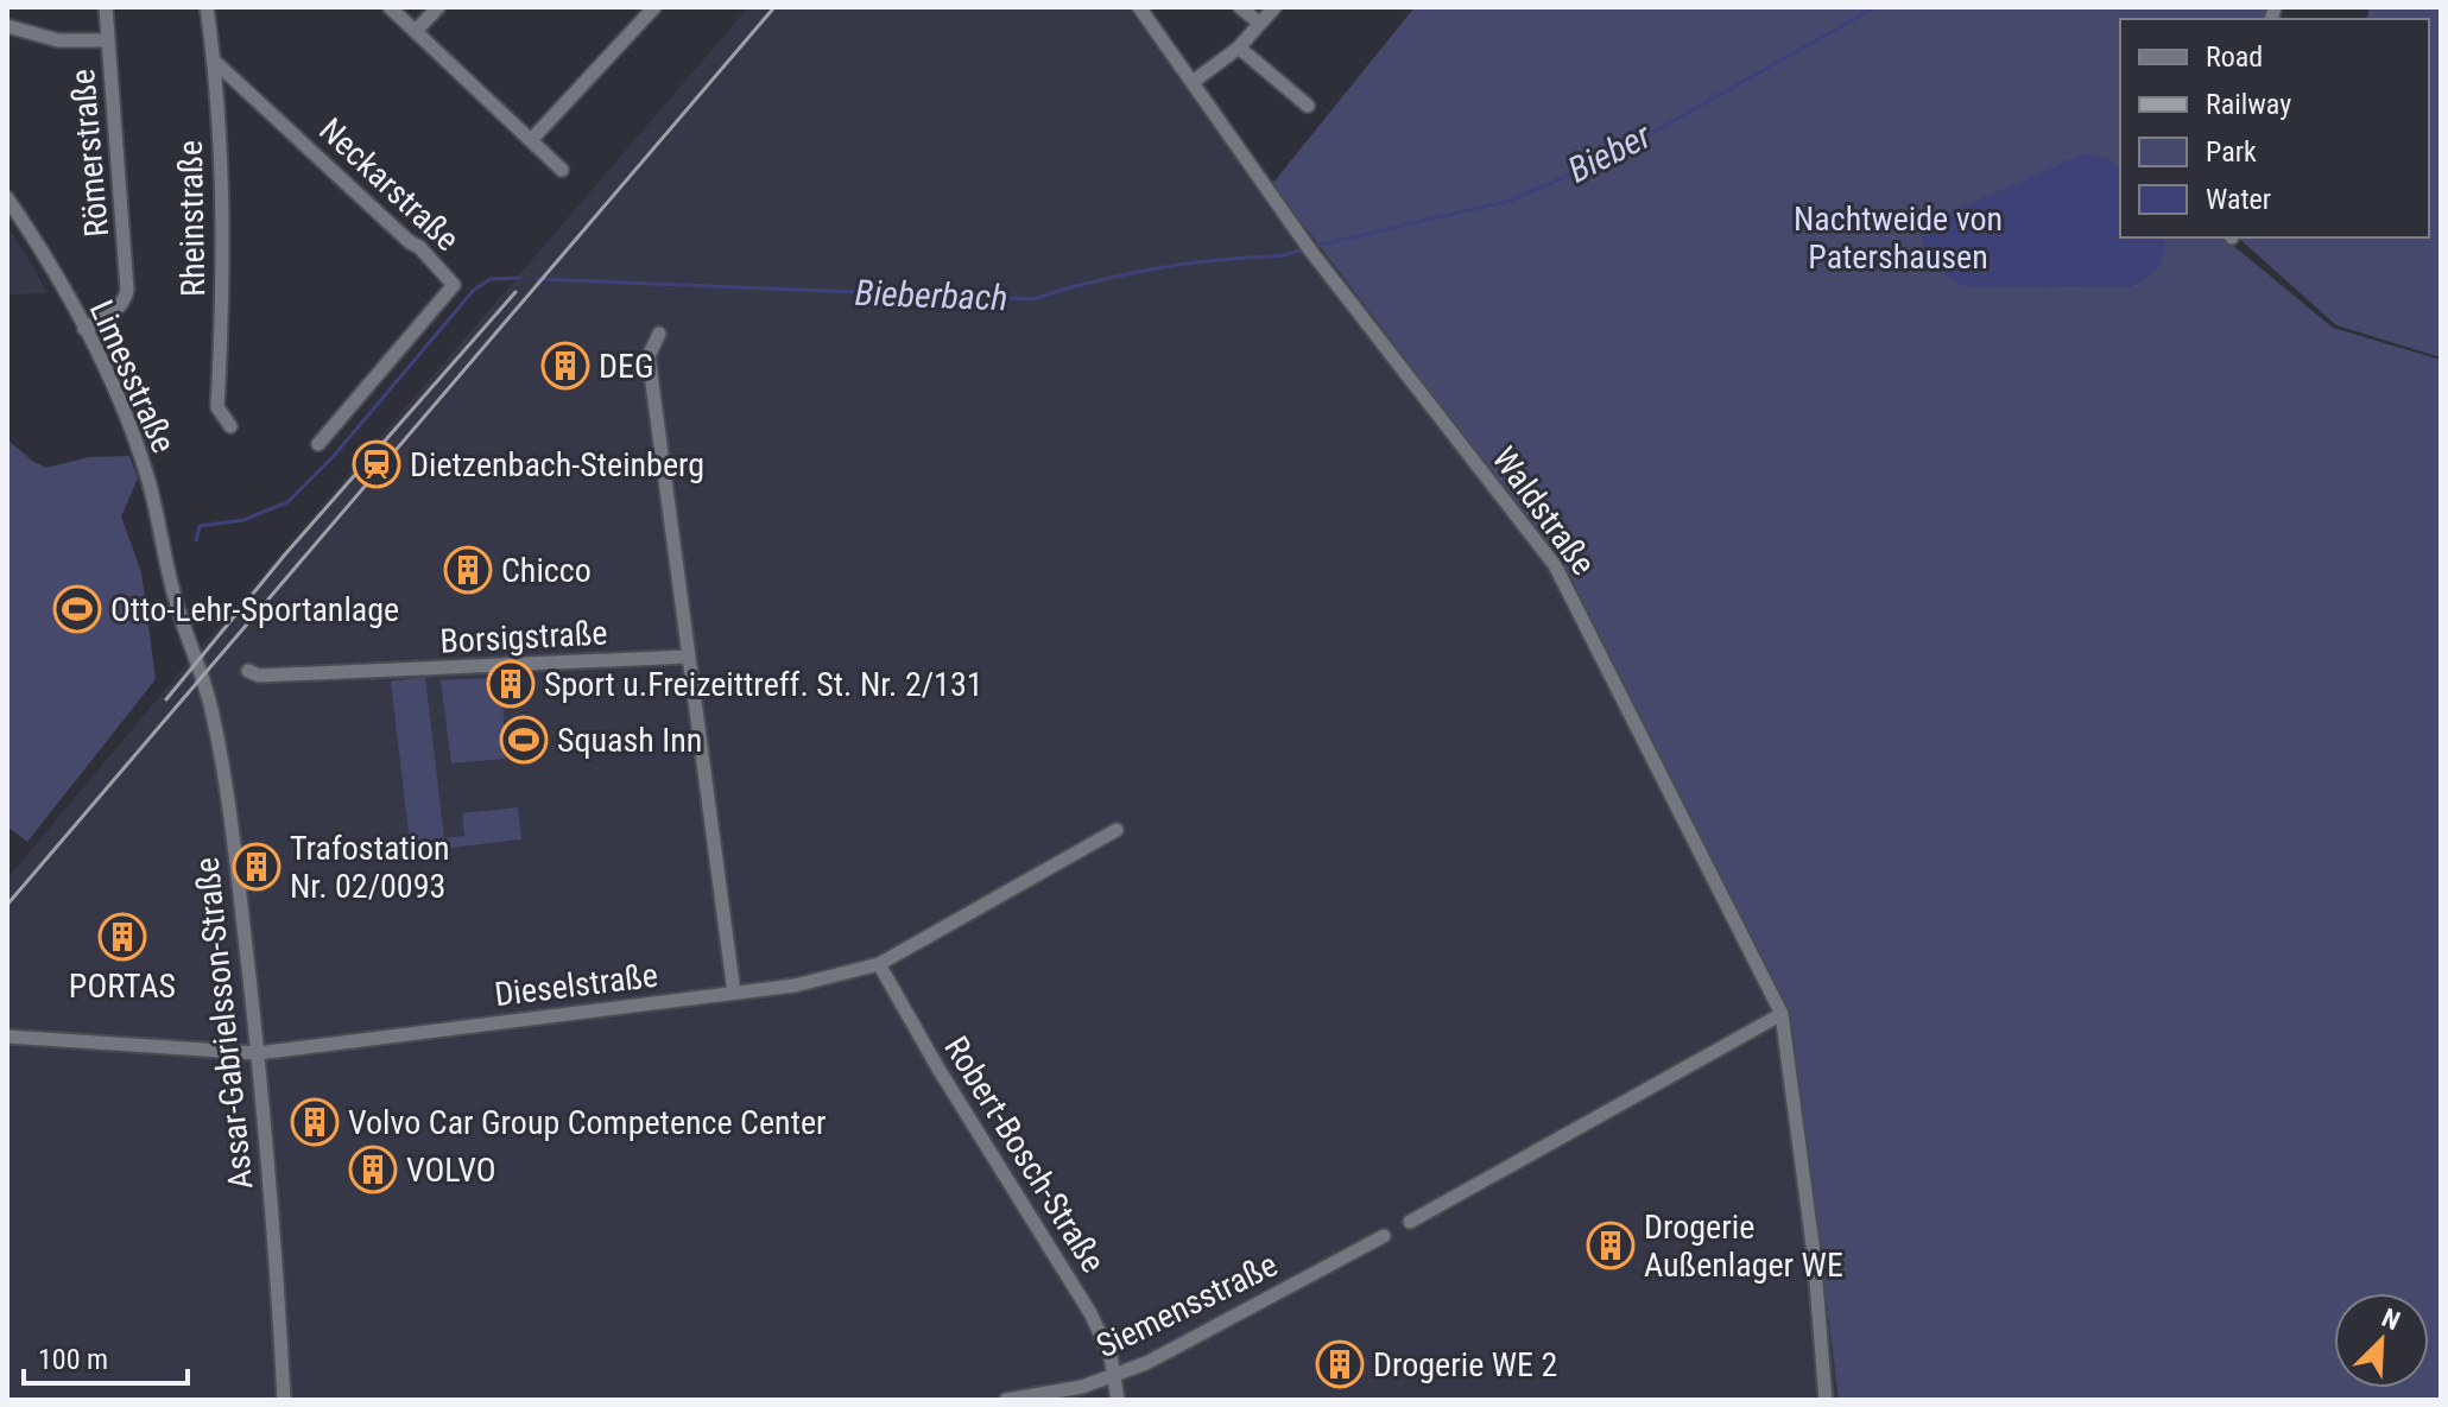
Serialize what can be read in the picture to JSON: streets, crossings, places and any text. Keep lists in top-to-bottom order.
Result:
{
  "streets": {
    "street": [
      "Römerstraße",
      "Neckarstraße",
      "Rheinstraße",
      "Limesstraße",
      "Waldstraße",
      "Borsigstraße",
      "Dieselstraße",
      "Assar-Gabrielsson-Straße",
      "Robert-Bosch-Straße",
      "Siemensstraße"
    ]
  },
  "crossings": [
    ["Römerstraße", "Limesstraße"],
    ["Neckarstraße", "Rheinstraße"],
    ["Limesstraße", "Assar-Gabrielsson-Straße"],
    ["Dieselstraße", "Assar-Gabrielsson-Straße"],
    ["Dieselstraße", "Robert-Bosch-Straße"],
    ["Robert-Bosch-Straße", "Siemensstraße"]
  ],
  "water": ["Bieber", "Bieberbach"],
  "parks": ["Nachtweide von Patershausen"],
  "places": {
    "building": [
      "DEG",
      "Chicco",
      "Sport u.Freizeittreff. St. Nr. 2/131",
      "Trafostation Nr. 02/0093",
      "PORTAS",
      "Volvo Car Group Competence Center",
      "VOLVO",
      "Drogerie Außenlager WE",
      "Drogerie WE 2"
    ],
    "station": ["Dietzenbach-Steinberg"],
    "sports": ["Otto-Lehr-Sportanlage", "Squash Inn"]
  },
  "legend": [
    "Road",
    "Railway",
    "Park",
    "Water"
  ],
  "scale_bar": "100 m",
  "north": "top right"
}
